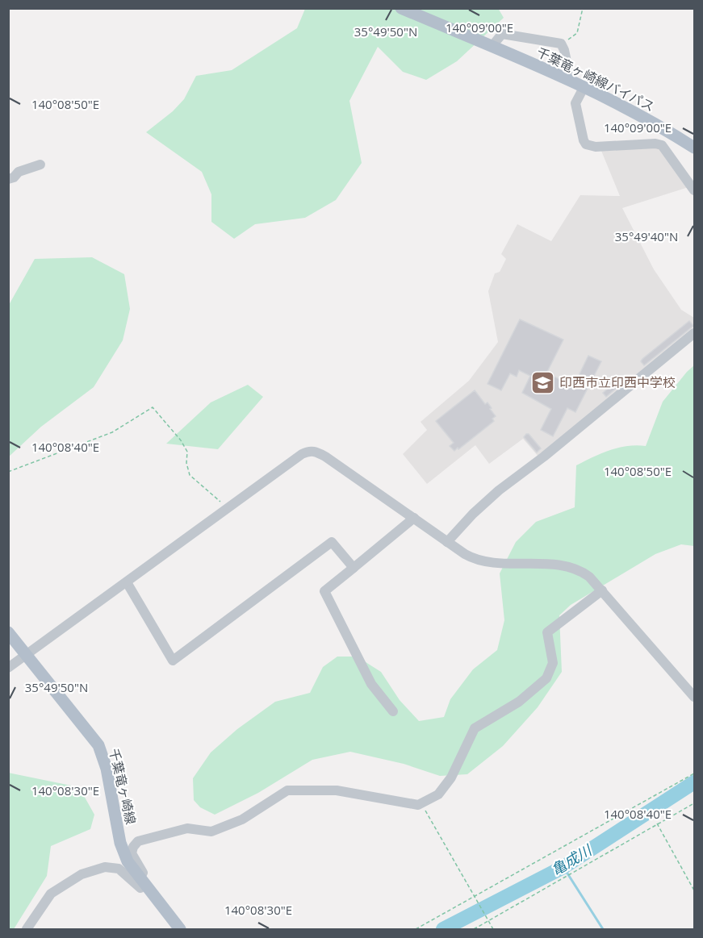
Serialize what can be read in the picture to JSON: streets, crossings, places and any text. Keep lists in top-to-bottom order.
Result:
{
  "streets": {
    "main road": ["千葉竜ヶ崎線バイパス", "千葉竜ヶ崎線"]
  },
  "water": ["亀成川"],
  "places": {
    "school or university": ["印西市立印西中学校"]
  },
  "coordinates": [
    "140°09'00\"E",
    "35°49'50\"N",
    "140°08'50\"E",
    "35°49'40\"N",
    "140°08'40\"E",
    "140°08'30\"E"
  ]
}
